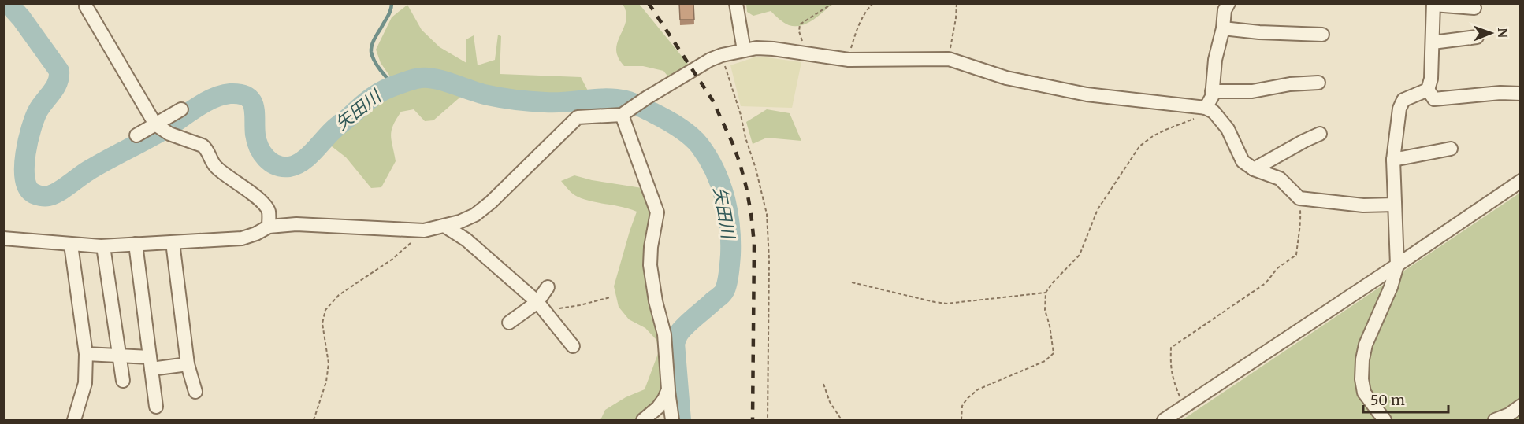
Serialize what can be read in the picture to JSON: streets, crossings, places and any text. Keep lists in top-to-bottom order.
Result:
{
  "water": ["矢田川"],
  "scale_bar": "50 m",
  "north": "right"
}
